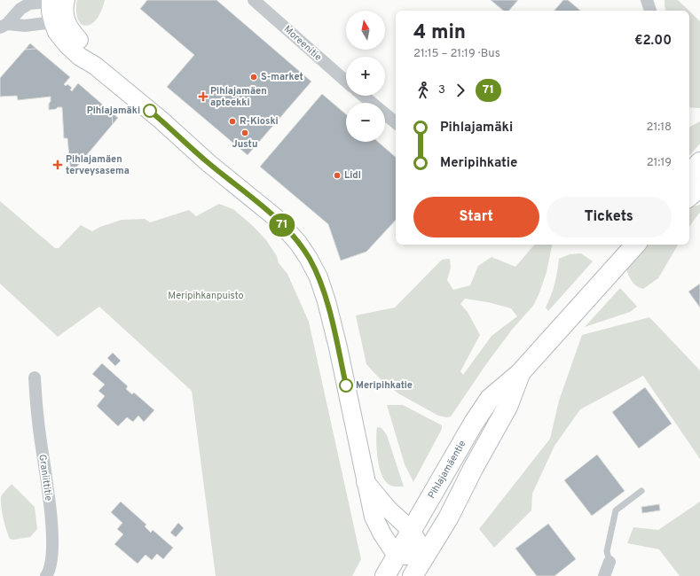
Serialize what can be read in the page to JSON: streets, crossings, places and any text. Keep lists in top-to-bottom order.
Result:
{
  "streets": {
    "main road": ["Pihlajamäentie"],
    "street": ["Moreenitie", "Graniittitie"]
  },
  "parks": ["Meripihkanpuisto"],
  "places": {
    "other": [
      "S-market",
      "Pihlajamäki",
      "R-Kioski",
      "Justu",
      "Lidl",
      "Meripihkatie"
    ],
    "health": ["Pihlajamäen apteekki", "Pihlajamäen terveysasema"]
  },
  "lines": ["bus line 71"],
  "north": "top",
  "page": {
    "on_map": "71",
    "map_buttons": ["+", "−"],
    "heading": ["4 min", "21:15 – 21:19 · Bus", "€2.00"],
    "legs": ["3", "71"],
    "list": [
      {
        "name": "Pihlajamäki",
        "value": "21:18"
      },
      {
        "name": "Meripihkatie",
        "value": "21:19"
      }
    ],
    "buttons": ["Start", "Tickets"]
  }
}
